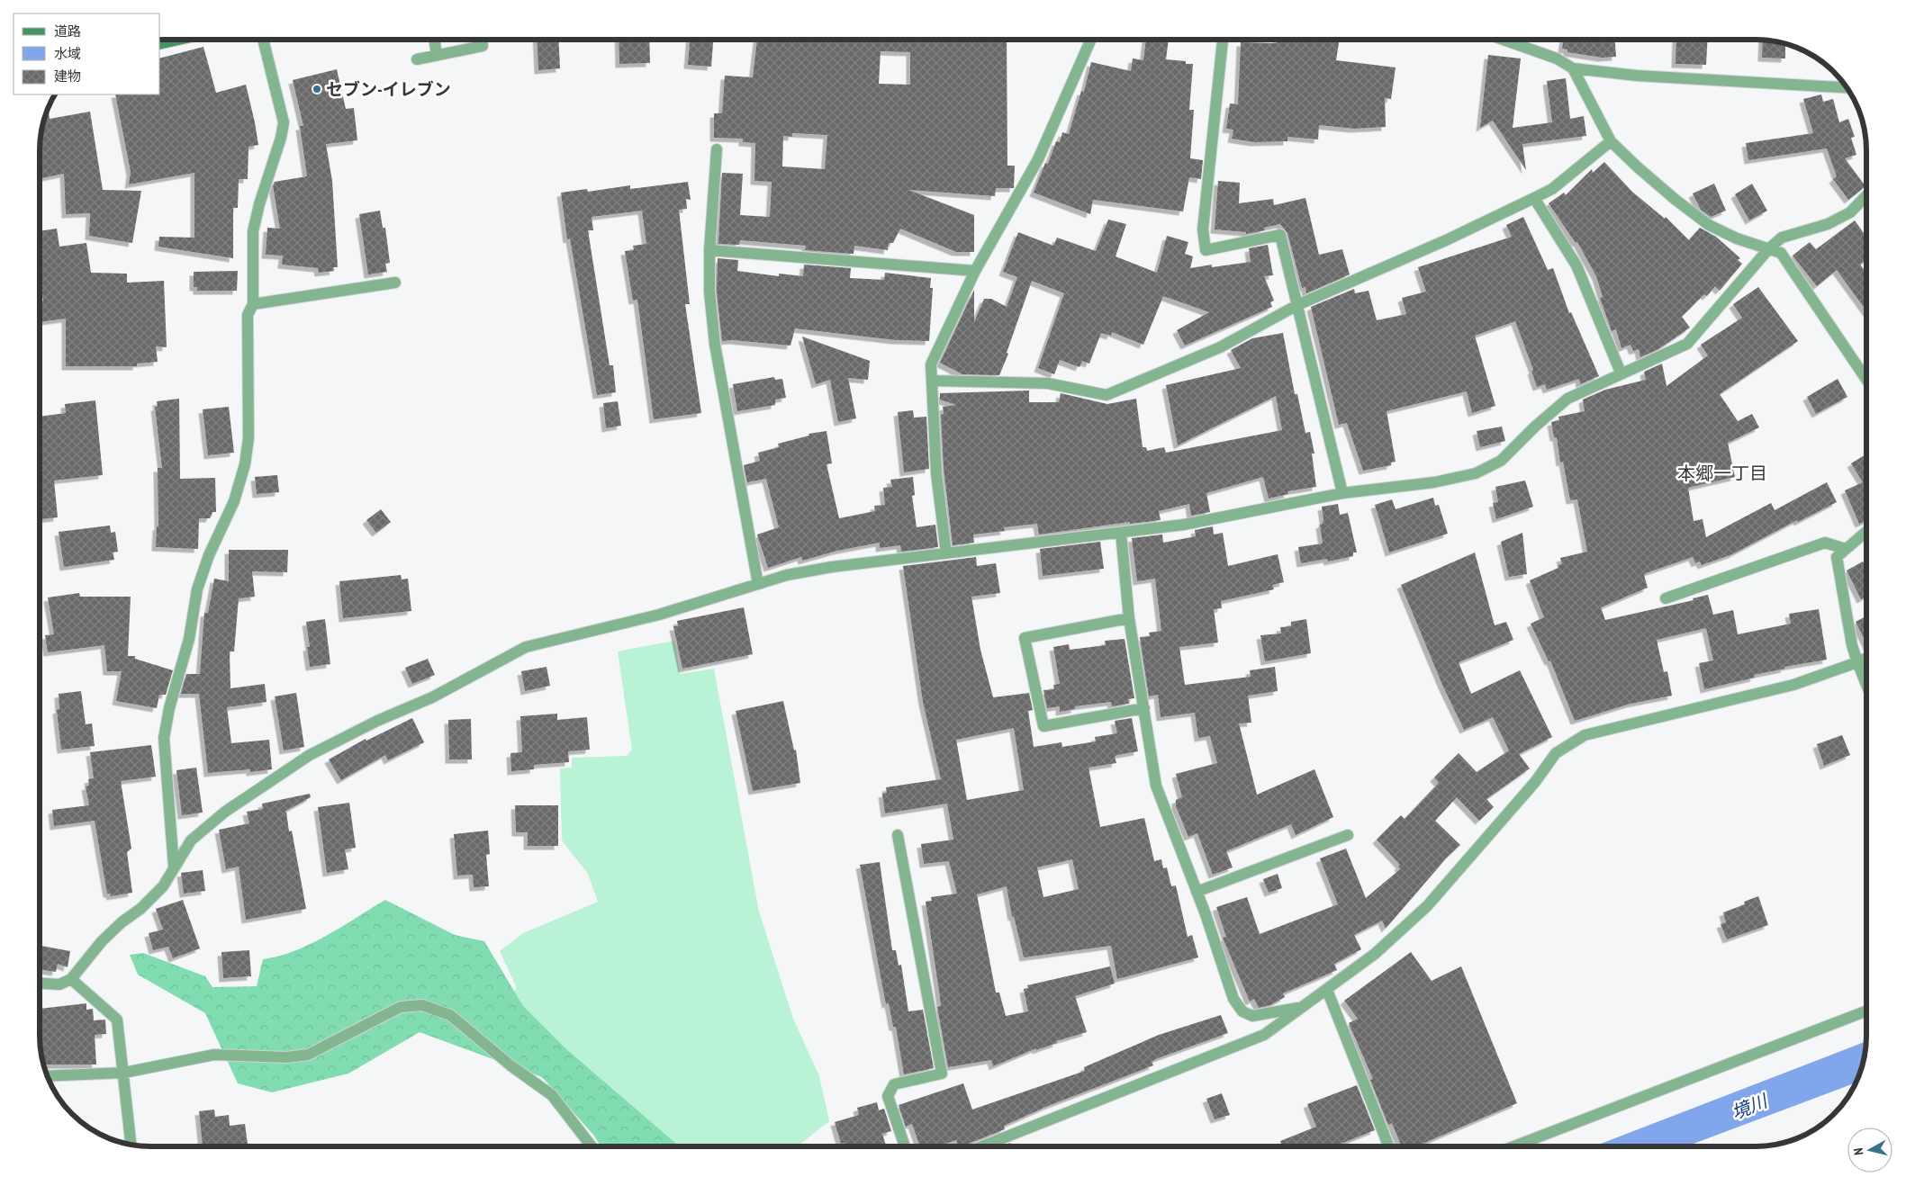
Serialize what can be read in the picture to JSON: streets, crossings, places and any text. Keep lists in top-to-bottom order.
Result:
{
  "districts": ["本郷一丁目"],
  "water": ["境川"],
  "places": ["セブン-イレブン"],
  "legend": ["道路", "水域", "建物"],
  "north": "left"
}
